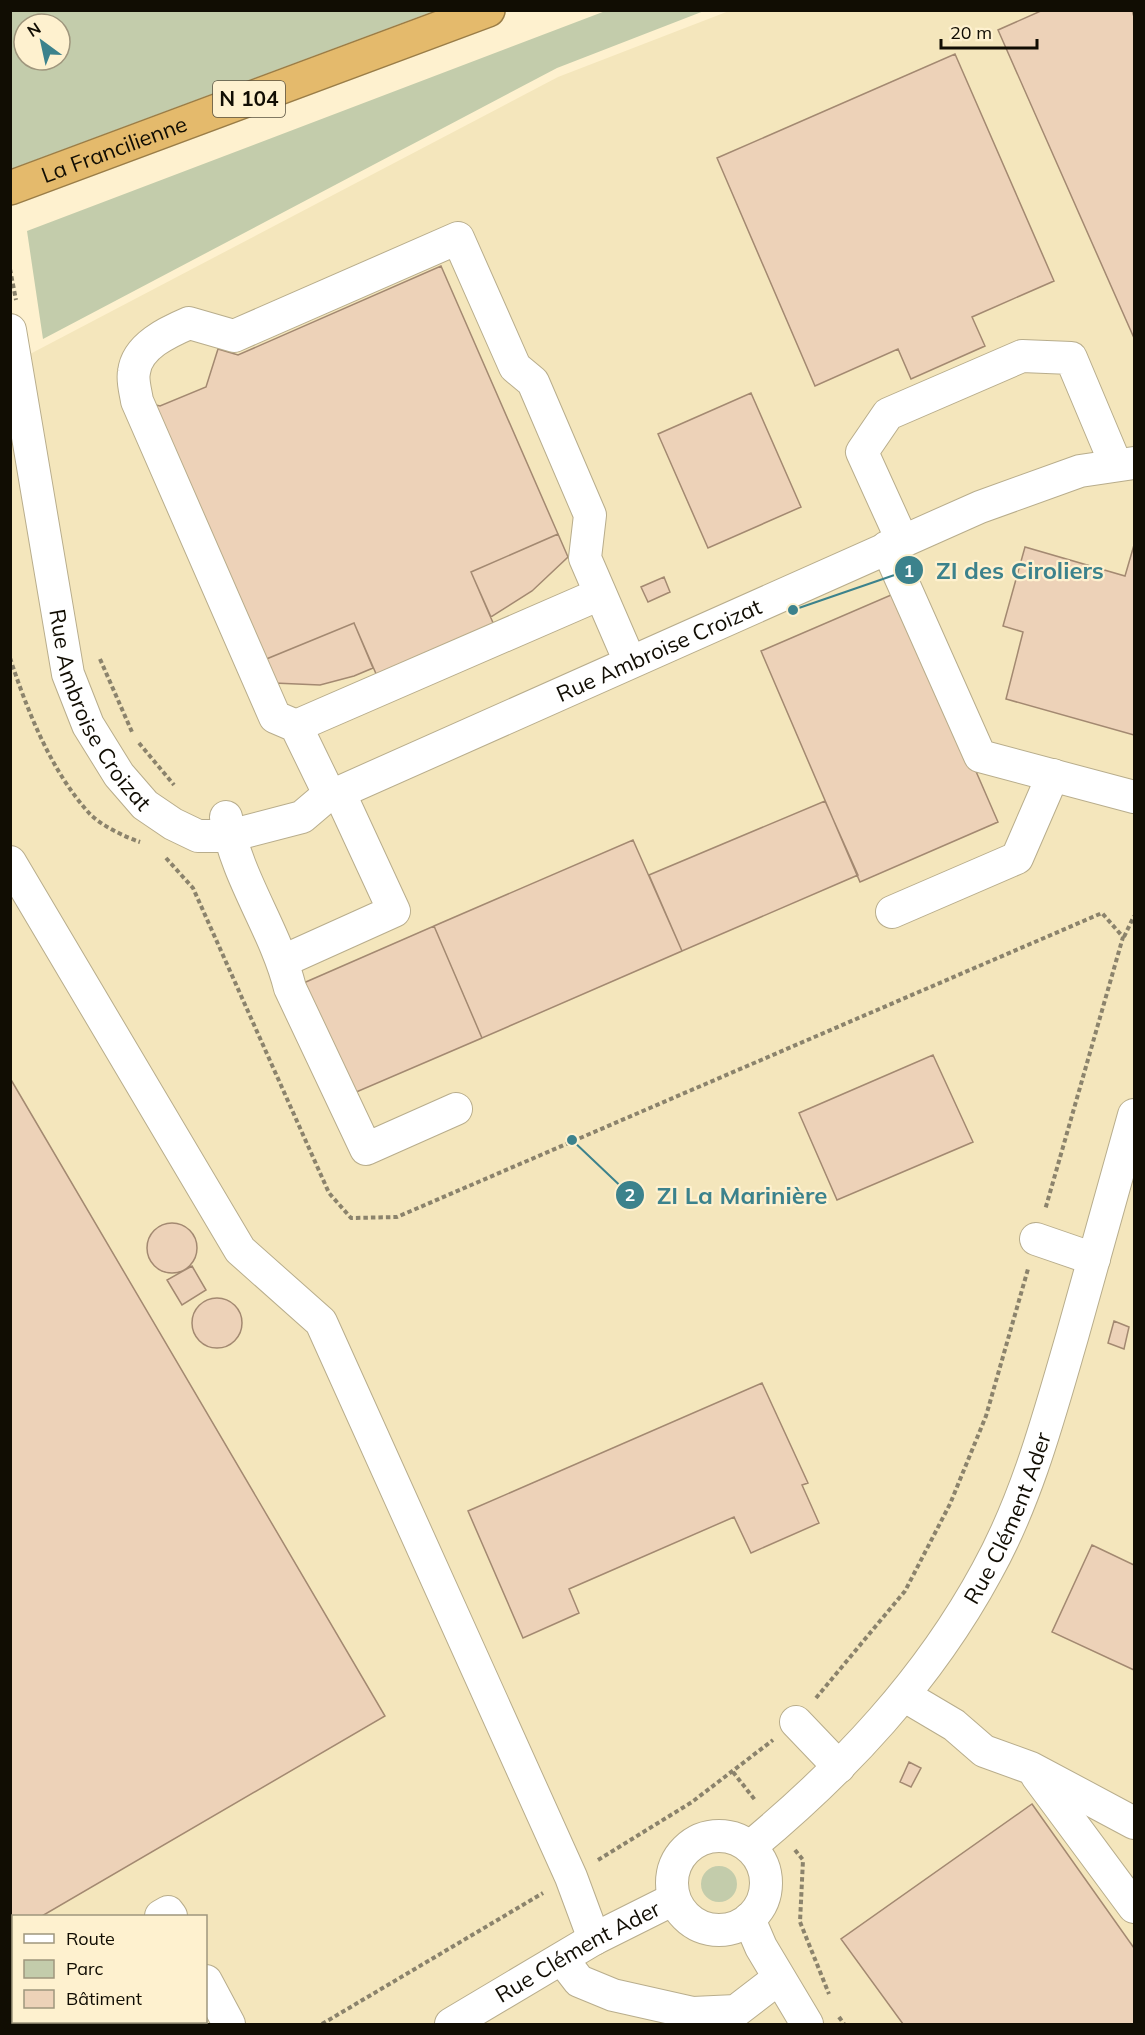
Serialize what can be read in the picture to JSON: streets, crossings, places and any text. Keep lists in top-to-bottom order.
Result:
{
  "streets": {
    "highway": ["N 104", "La Francilienne"],
    "street": ["Rue Ambroise Croizat", "Rue Clément Ader"]
  },
  "places": ["ZI des Ciroliers", "ZI La Marinière"],
  "legend": ["Route", "Parc", "Bâtiment"],
  "scale_bar": "20 m",
  "north": "top left"
}
